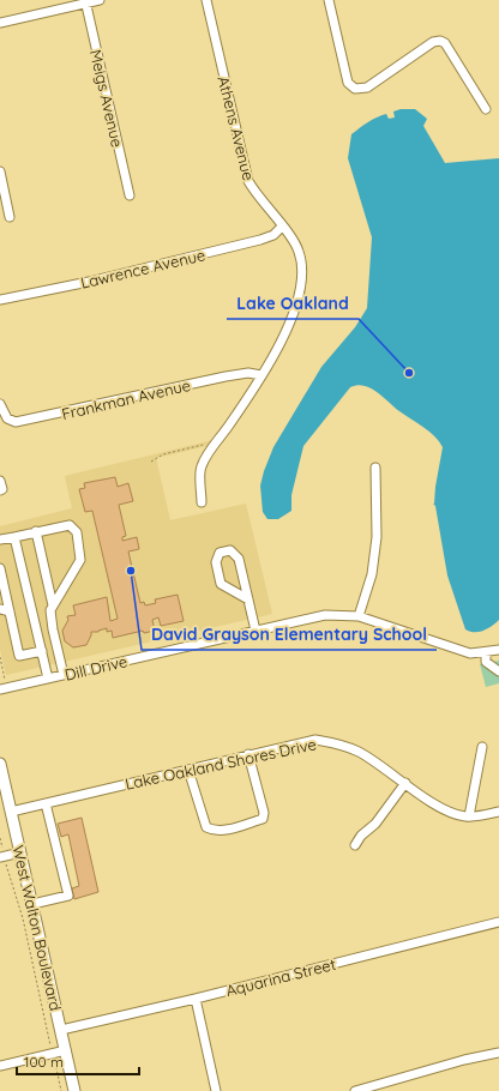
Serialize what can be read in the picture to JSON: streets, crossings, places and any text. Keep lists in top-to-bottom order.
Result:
{
  "streets": {
    "main road": ["West Walton Boulevard"],
    "street": [
      "Meigs Avenue",
      "Athens Avenue",
      "Lawrence Avenue",
      "Frankman Avenue",
      "Dill Drive",
      "Lake Oakland Shores Drive",
      "Aquarina Street"
    ]
  },
  "crossings": [
    ["Athens Avenue", "Lawrence Avenue"],
    ["Athens Avenue", "Frankman Avenue"],
    ["Lake Oakland Shores Drive", "West Walton Boulevard"],
    ["West Walton Boulevard", "Aquarina Street"]
  ],
  "places": ["Lake Oakland", "David Grayson Elementary School"],
  "scale_bar": "100 m"
}
